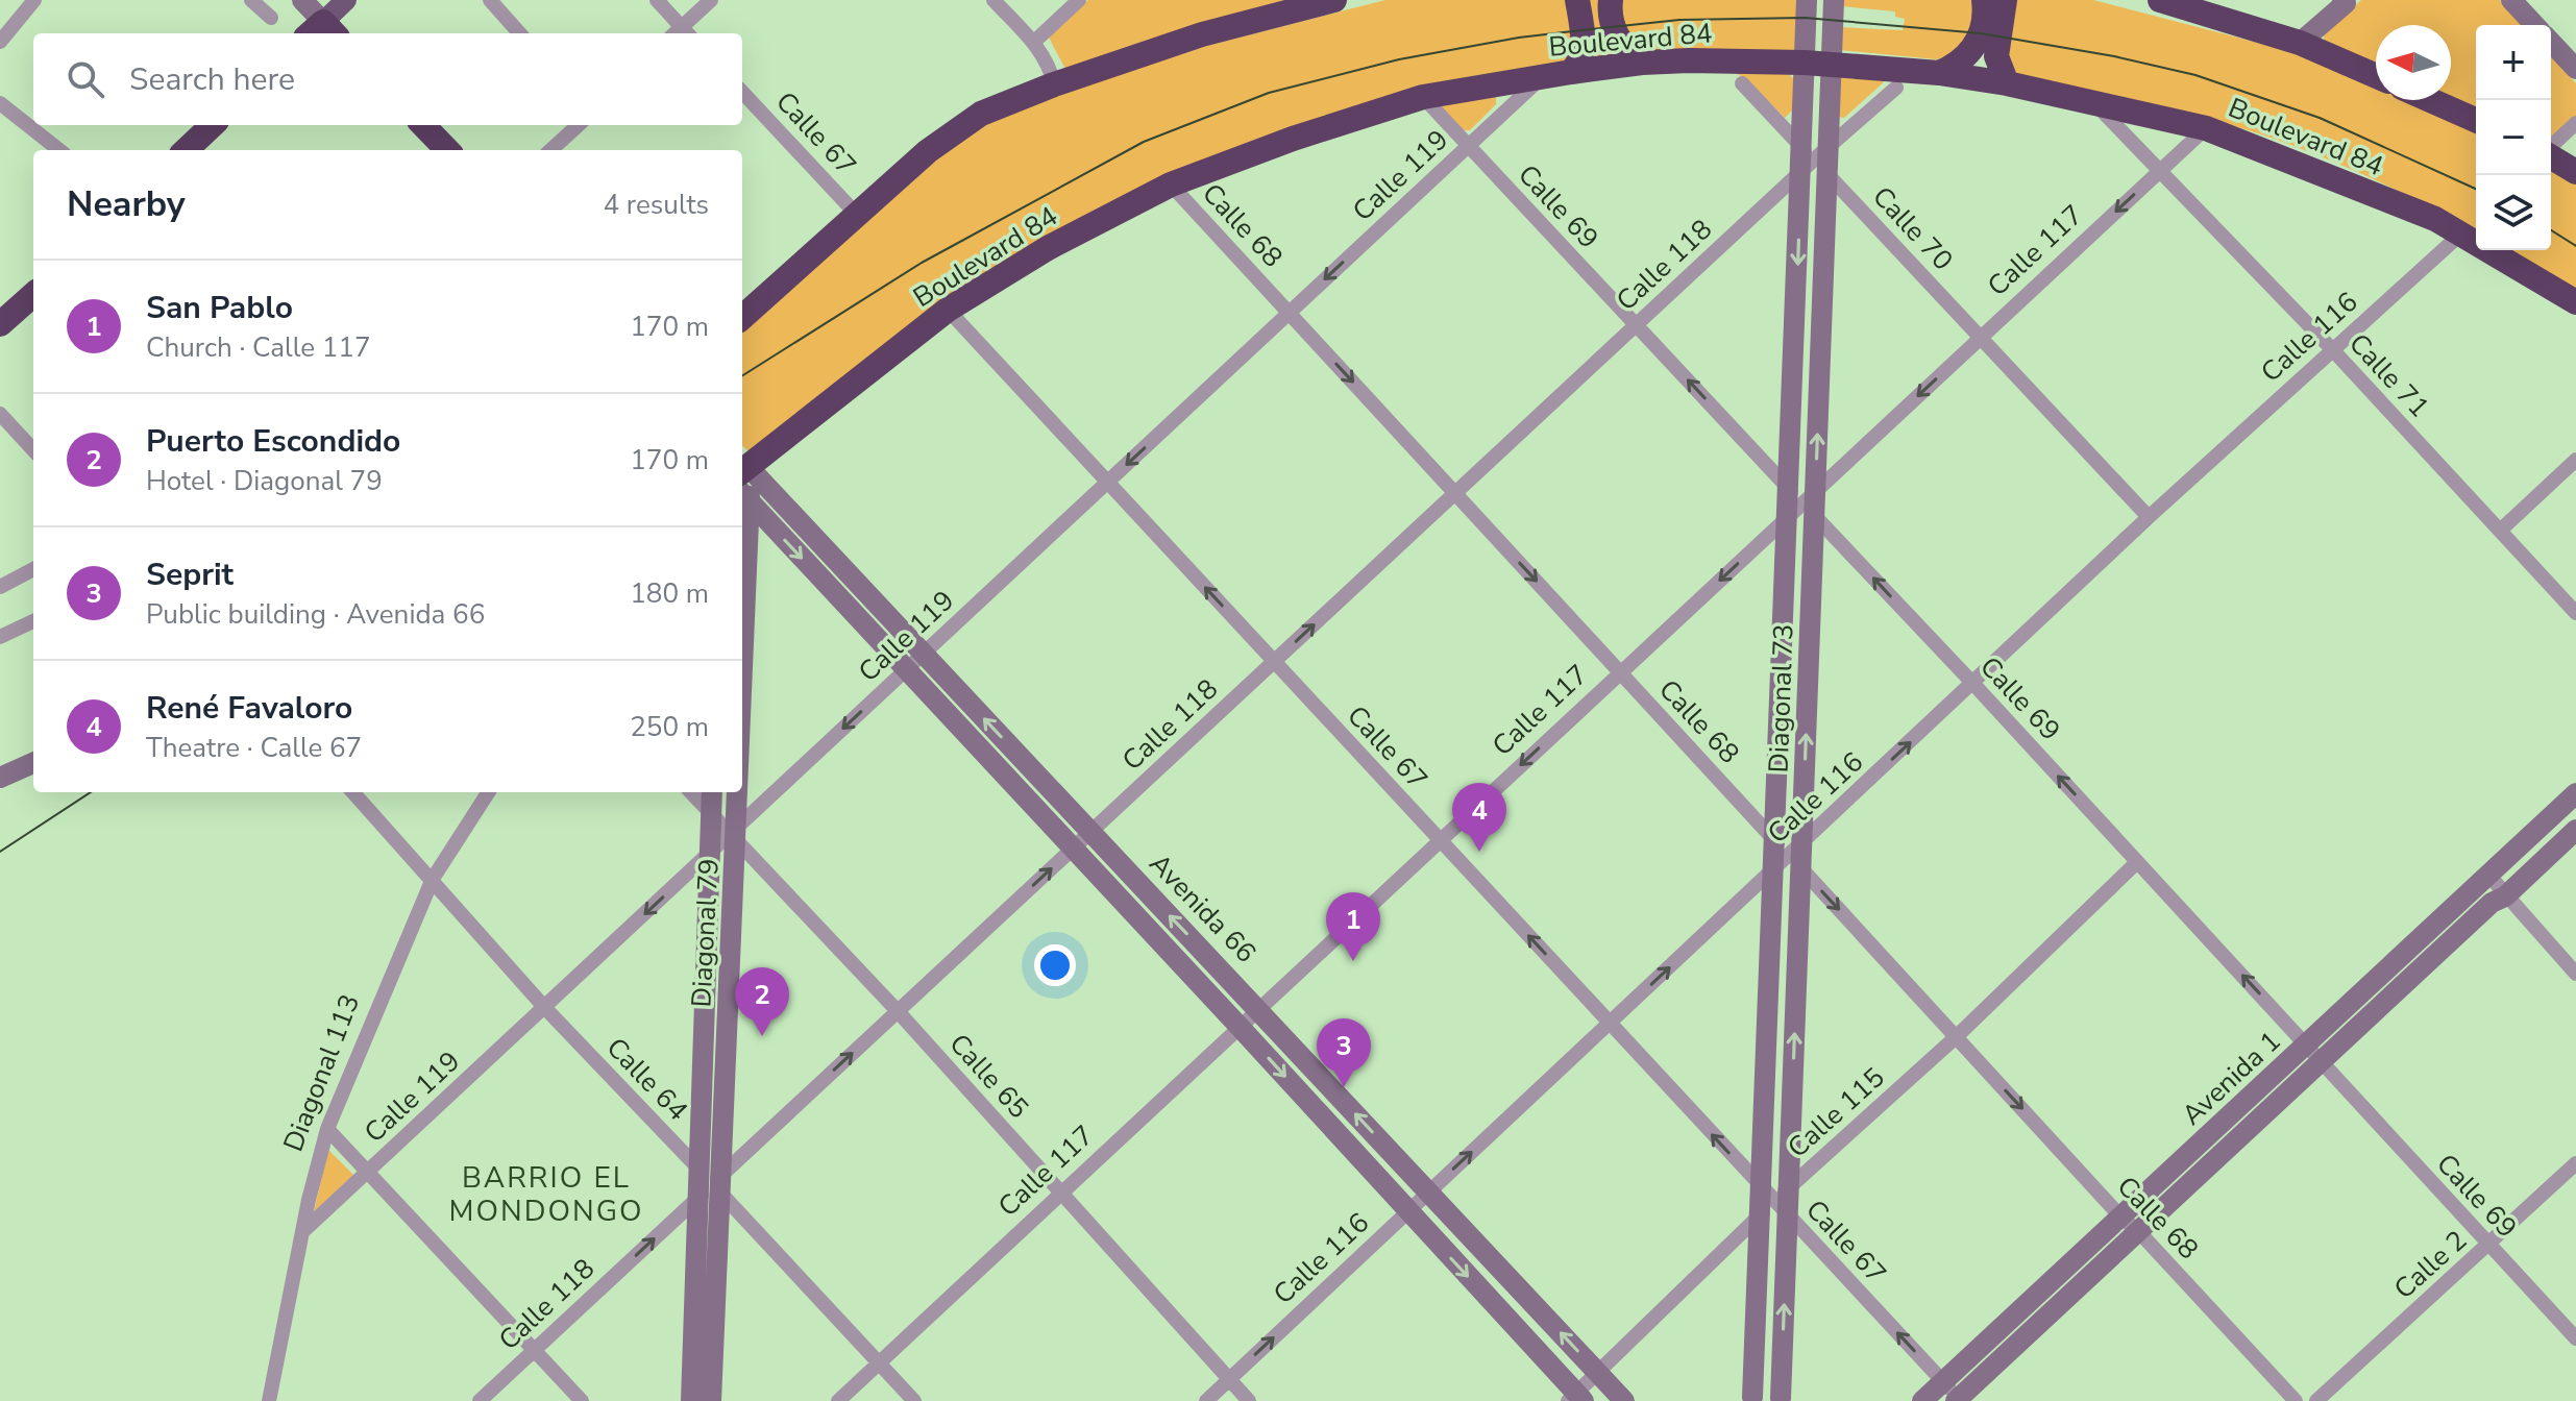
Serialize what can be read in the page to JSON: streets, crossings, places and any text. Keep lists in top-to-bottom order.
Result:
{
  "streets": {
    "highway": ["Boulevard 84"],
    "main road": [
      "Diagonal 73",
      "Avenida 66",
      "Diagonal 79",
      "Avenida 1"
    ],
    "street": [
      "Calle 67",
      "Calle 119",
      "Calle 69",
      "Calle 68",
      "Calle 70",
      "Calle 117",
      "Calle 118",
      "Calle 116",
      "Calle 71",
      "Diagonal 113",
      "Calle 65",
      "Calle 64",
      "Calle 115",
      "Calle 2"
    ]
  },
  "crossings": [
    ["Boulevard 84", "Calle 67"],
    ["Boulevard 84", "Calle 119"],
    ["Boulevard 84", "Calle 69"],
    ["Boulevard 84", "Calle 68"],
    ["Boulevard 84", "Calle 117"],
    ["Boulevard 84", "Calle 116"],
    ["Boulevard 84", "Calle 71"],
    ["Boulevard 84", "Diagonal 73"],
    ["Boulevard 84", "Avenida 66"],
    ["Calle 67", "Calle 119"],
    ["Calle 67", "Calle 117"],
    ["Calle 67", "Calle 118"],
    ["Calle 67", "Calle 116"],
    ["Calle 67", "Diagonal 73"],
    ["Calle 67", "Avenida 1"],
    ["Calle 67", "Calle 115"],
    ["Calle 119", "Calle 69"],
    ["Calle 119", "Calle 68"],
    ["Calle 119", "Avenida 66"],
    ["Calle 119", "Diagonal 79"],
    ["Calle 119", "Diagonal 113"],
    ["Calle 119", "Calle 65"],
    ["Calle 119", "Calle 64"],
    ["Calle 69", "Calle 117"],
    ["Calle 69", "Calle 118"],
    ["Calle 69", "Calle 116"],
    ["Calle 69", "Diagonal 73"],
    ["Calle 69", "Avenida 1"],
    ["Calle 69", "Calle 115"],
    ["Calle 69", "Calle 2"],
    ["Calle 68", "Calle 117"],
    ["Calle 68", "Calle 118"],
    ["Calle 68", "Calle 116"],
    ["Calle 68", "Diagonal 73"],
    ["Calle 68", "Avenida 1"],
    ["Calle 68", "Calle 115"],
    ["Calle 70", "Calle 117"],
    ["Calle 70", "Calle 118"],
    ["Calle 70", "Calle 116"],
    ["Calle 70", "Diagonal 73"],
    ["Calle 117", "Calle 71"],
    ["Calle 117", "Diagonal 73"],
    ["Calle 117", "Avenida 66"],
    ["Calle 117", "Calle 65"],
    ["Calle 117", "Calle 64"],
    ["Calle 118", "Diagonal 73"],
    ["Calle 118", "Avenida 66"],
    ["Calle 118", "Diagonal 79"],
    ["Calle 118", "Calle 65"],
    ["Calle 118", "Calle 64"],
    ["Calle 116", "Calle 71"],
    ["Calle 116", "Diagonal 73"],
    ["Calle 116", "Avenida 66"],
    ["Calle 116", "Calle 65"],
    ["Diagonal 73", "Calle 115"],
    ["Avenida 66", "Calle 115"],
    ["Diagonal 79", "Calle 65"],
    ["Diagonal 79", "Calle 64"],
    ["Diagonal 113", "Calle 64"]
  ],
  "one_way": [
    "Calle 67",
    "Calle 119",
    "Calle 69",
    "Calle 68",
    "Calle 117",
    "Calle 118",
    "Calle 116"
  ],
  "districts": ["BARRIO EL MONDONGO"],
  "north": "left",
  "page": {
    "map_buttons": ["+", "−"],
    "search": "Search here",
    "heading": ["Nearby", "4 results"],
    "list": [
      {
        "mark": "1",
        "name": "San Pablo",
        "note": "Church · Calle 117",
        "value": "170 m"
      },
      {
        "mark": "2",
        "name": "Puerto Escondido",
        "note": "Hotel · Diagonal 79",
        "value": "170 m"
      },
      {
        "mark": "3",
        "name": "Seprit",
        "note": "Public building · Avenida 66",
        "value": "180 m"
      },
      {
        "mark": "4",
        "name": "René Favaloro",
        "note": "Theatre · Calle 67",
        "value": "250 m"
      }
    ],
    "pins": [
      "4",
      "1",
      "2",
      "3"
    ]
  }
}
